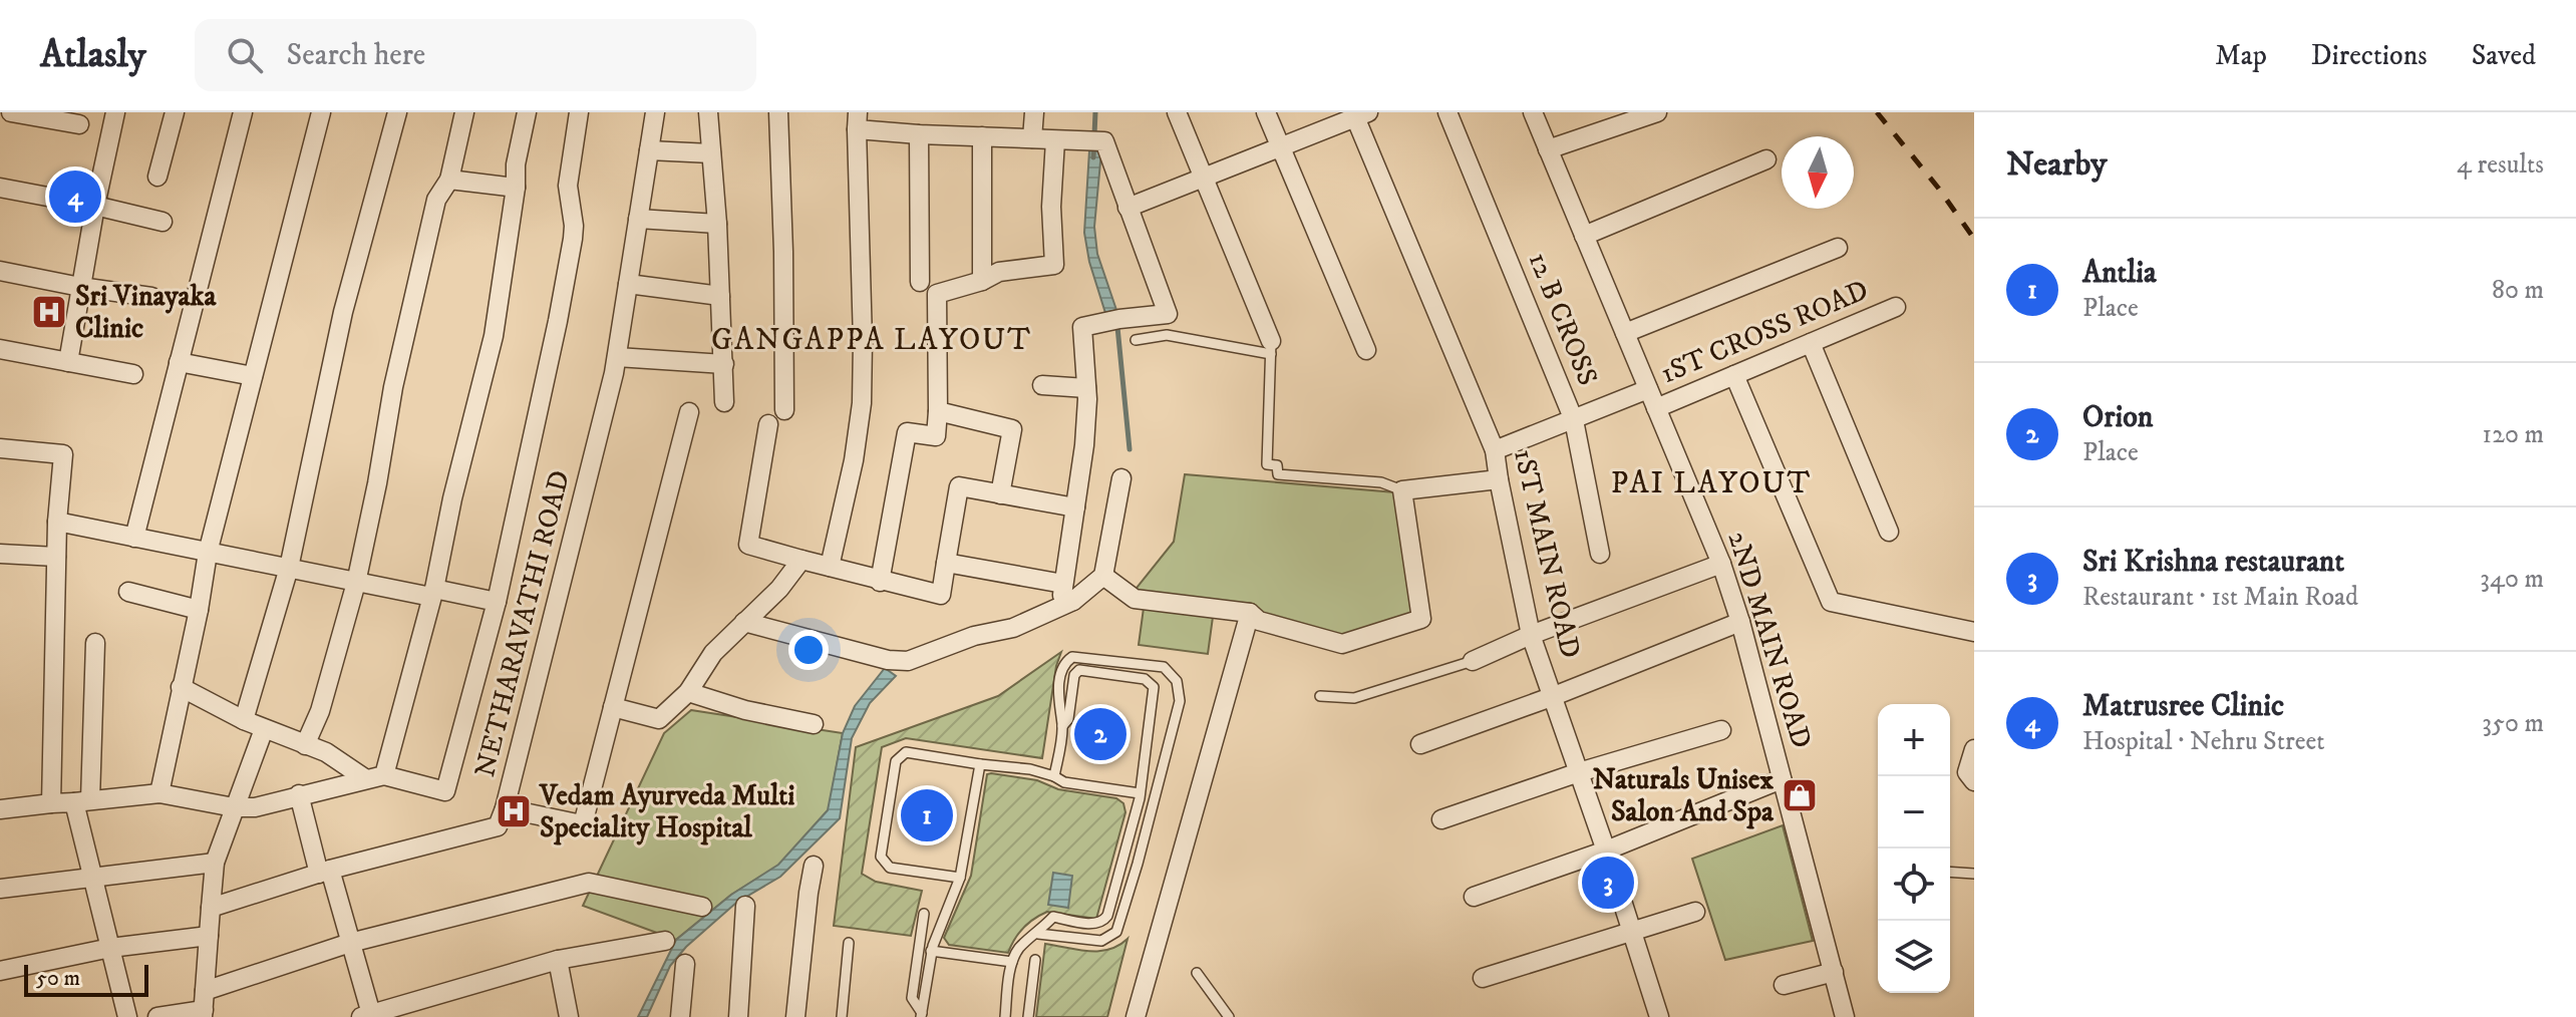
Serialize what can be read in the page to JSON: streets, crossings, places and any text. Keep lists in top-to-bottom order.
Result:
{
  "streets": {
    "street": [
      "12 B CROSS",
      "1ST CROSS ROAD",
      "1ST MAIN ROAD",
      "NETHARAVATHI ROAD",
      "2ND MAIN ROAD"
    ]
  },
  "crossings": [
    ["1ST CROSS ROAD", "2ND MAIN ROAD"]
  ],
  "districts": ["GANGAPPA LAYOUT", "PAI LAYOUT"],
  "places": {
    "hospital": ["Sri Vinayaka Clinic", "Vedam Ayurveda Multi Speciality Hospital"],
    "shop": ["Naturals Unisex Salon And Spa"]
  },
  "scale_bar": "50 m",
  "north": "bottom",
  "page": {
    "header": "Atlasly",
    "search": "Search here",
    "nav": ["Map", "Directions", "Saved"],
    "heading": ["Nearby", "4 results"],
    "pins": [
      "4",
      "2",
      "1",
      "3"
    ],
    "list": [
      {
        "mark": "1",
        "name": "Antlia",
        "note": "Place",
        "value": "80 m"
      },
      {
        "mark": "2",
        "name": "Orion",
        "note": "Place",
        "value": "120 m"
      },
      {
        "mark": "3",
        "name": "Sri Krishna restaurant",
        "note": "Restaurant · 1st Main Road",
        "value": "340 m"
      },
      {
        "mark": "4",
        "name": "Matrusree Clinic",
        "note": "Hospital · Nehru Street",
        "value": "350 m"
      }
    ],
    "map_buttons": ["+", "−"],
    "scale": "50 m"
  }
}
